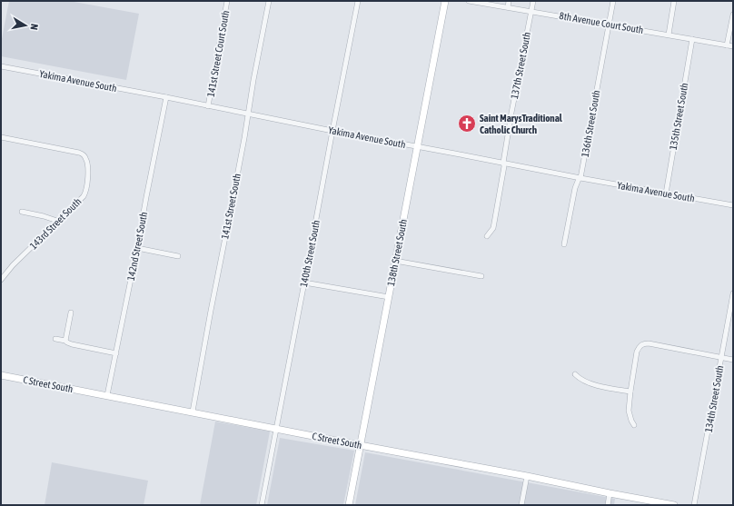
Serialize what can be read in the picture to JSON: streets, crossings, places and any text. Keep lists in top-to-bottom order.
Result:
{
  "streets": {
    "street": [
      "8th Avenue Court South",
      "141st Street Court South",
      "137th Street South",
      "Yakima Avenue South",
      "135th Street South",
      "136th Street South",
      "141st Street South",
      "143rd Street South",
      "142nd Street South",
      "138th Street South",
      "140th Street South",
      "C Street South",
      "134th Street South"
    ]
  },
  "crossings": [
    ["8th Avenue Court South", "137th Street South"],
    ["8th Avenue Court South", "135th Street South"],
    ["8th Avenue Court South", "136th Street South"],
    ["141st Street Court South", "Yakima Avenue South"],
    ["137th Street South", "Yakima Avenue South"],
    ["Yakima Avenue South", "135th Street South"],
    ["Yakima Avenue South", "136th Street South"],
    ["Yakima Avenue South", "141st Street South"],
    ["Yakima Avenue South", "142nd Street South"],
    ["Yakima Avenue South", "138th Street South"],
    ["Yakima Avenue South", "140th Street South"],
    ["141st Street South", "C Street South"],
    ["142nd Street South", "C Street South"],
    ["138th Street South", "C Street South"],
    ["140th Street South", "C Street South"]
  ],
  "places": {
    "church": ["Saint MarysTraditional Catholic Church"]
  },
  "north": "right"
}
